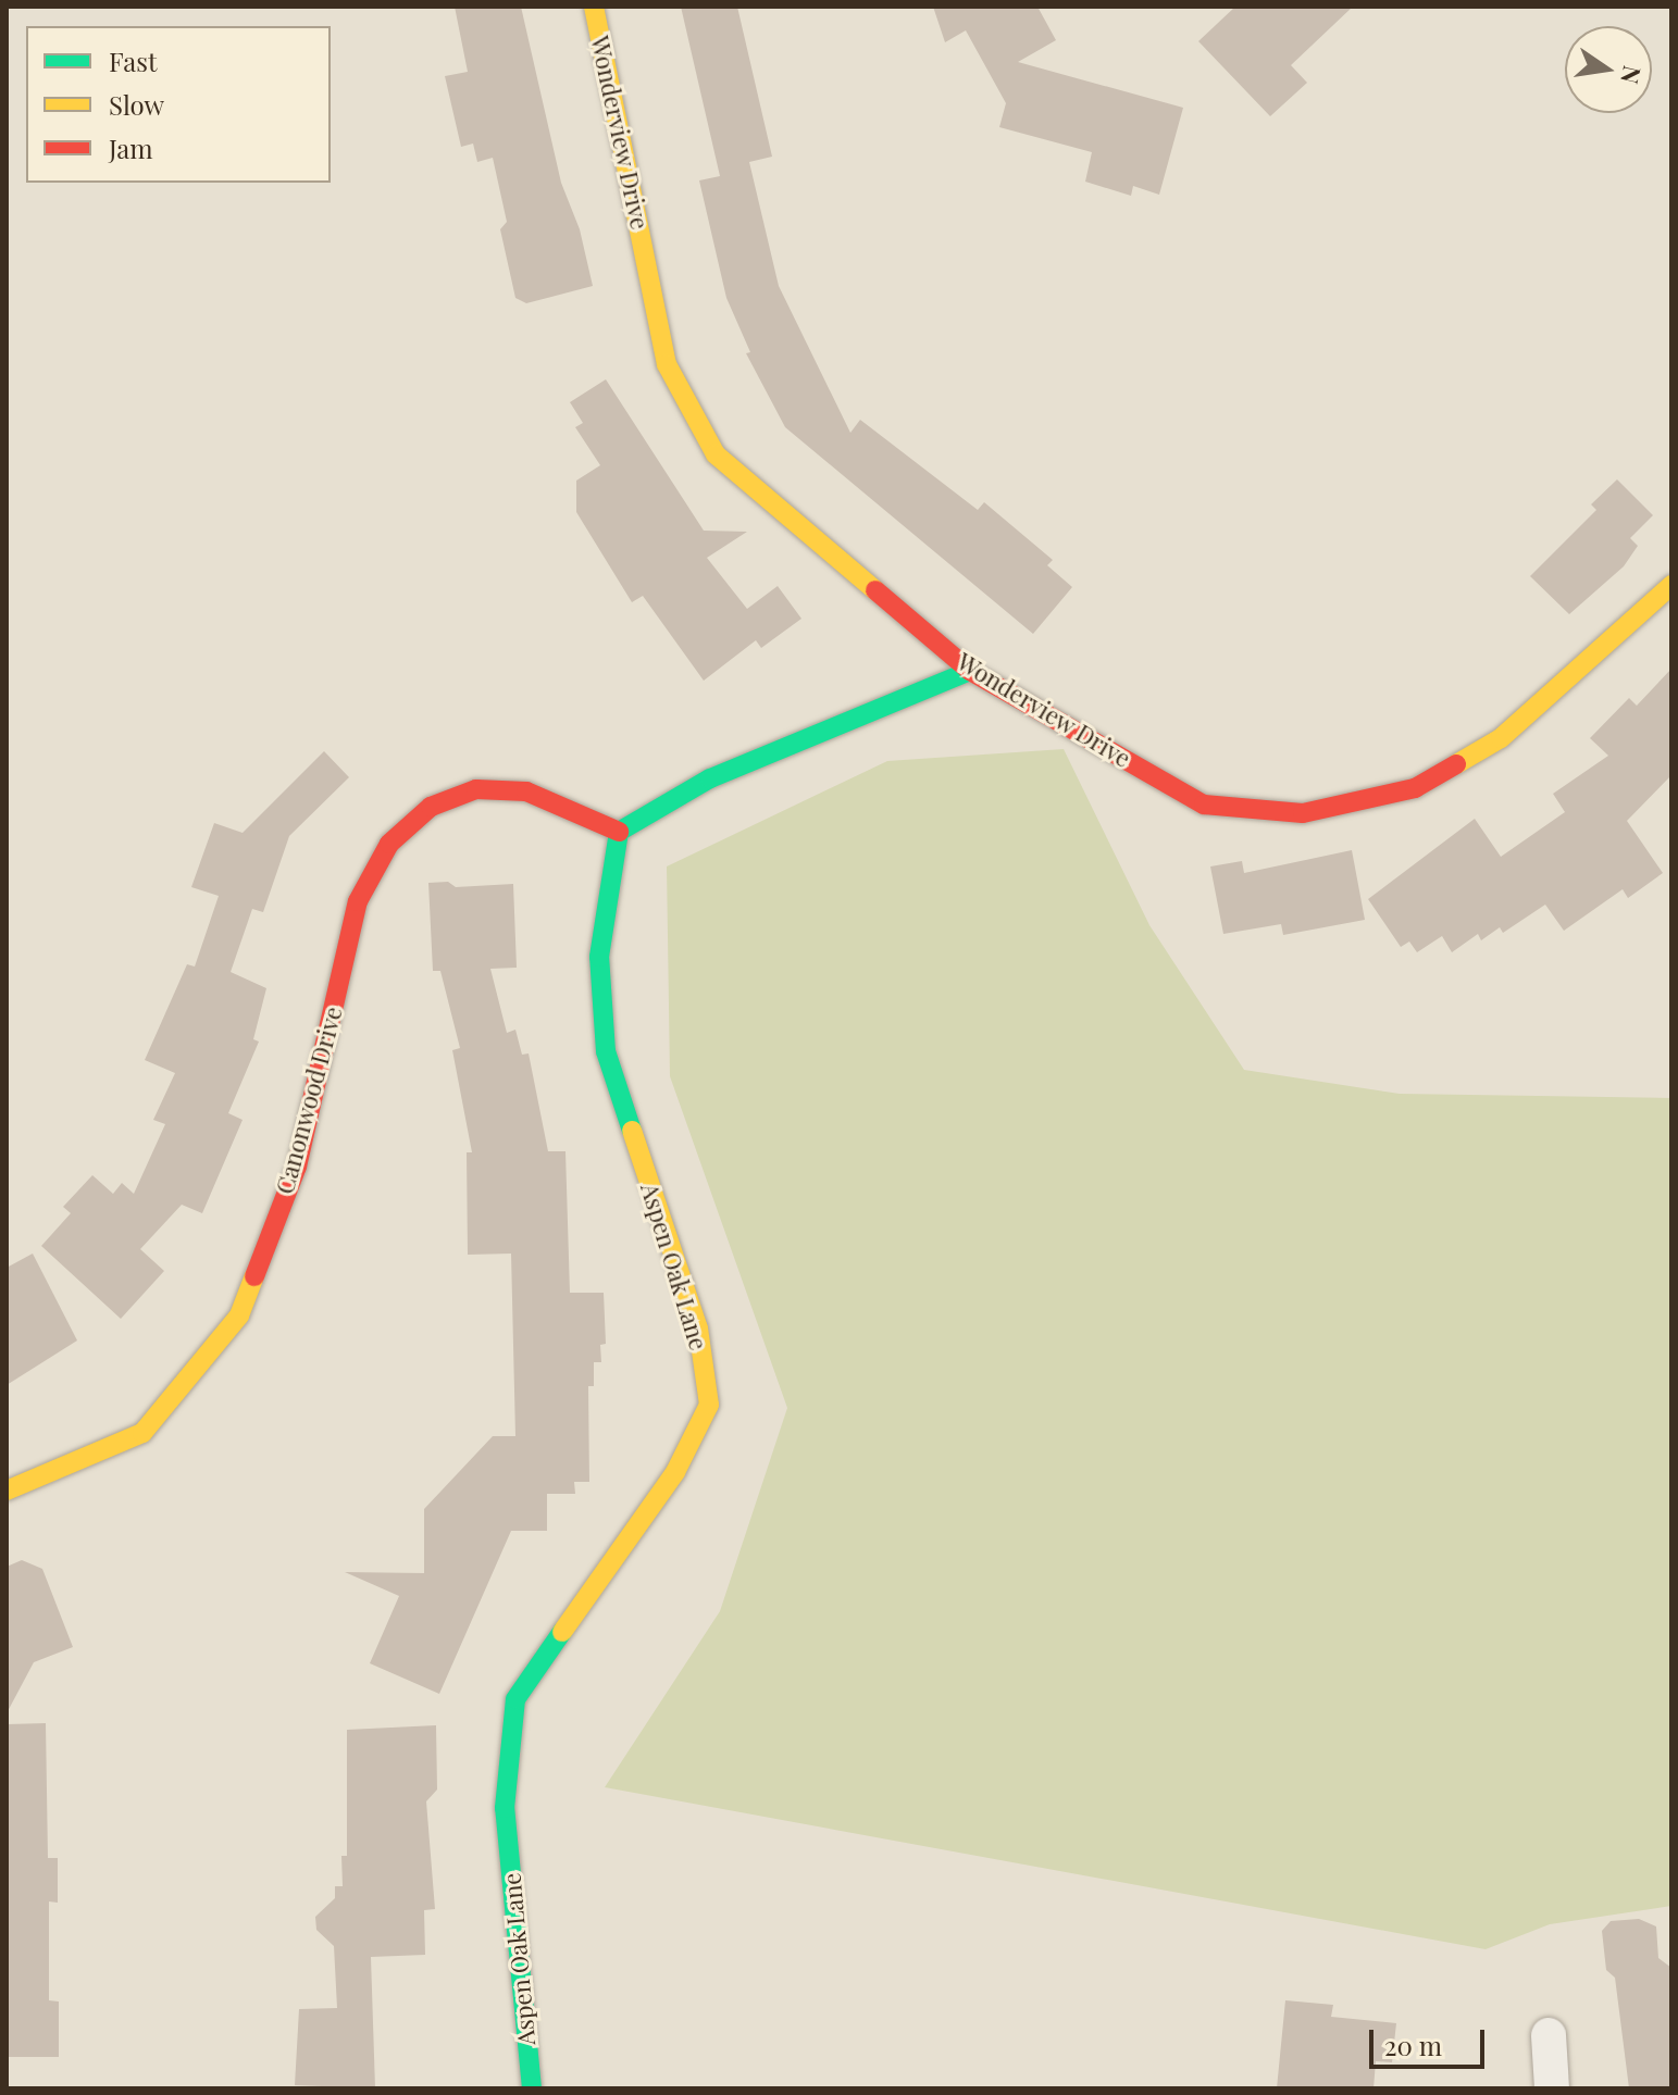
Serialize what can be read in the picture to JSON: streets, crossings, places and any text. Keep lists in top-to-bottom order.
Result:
{
  "streets": {
    "street": ["Wonderview Drive", "Canonwood Drive", "Aspen Oak Lane"]
  },
  "crossings": [
    ["Canonwood Drive", "Aspen Oak Lane"]
  ],
  "legend": ["Fast", "Slow", "Jam"],
  "scale_bar": "20 m",
  "north": "right"
}
